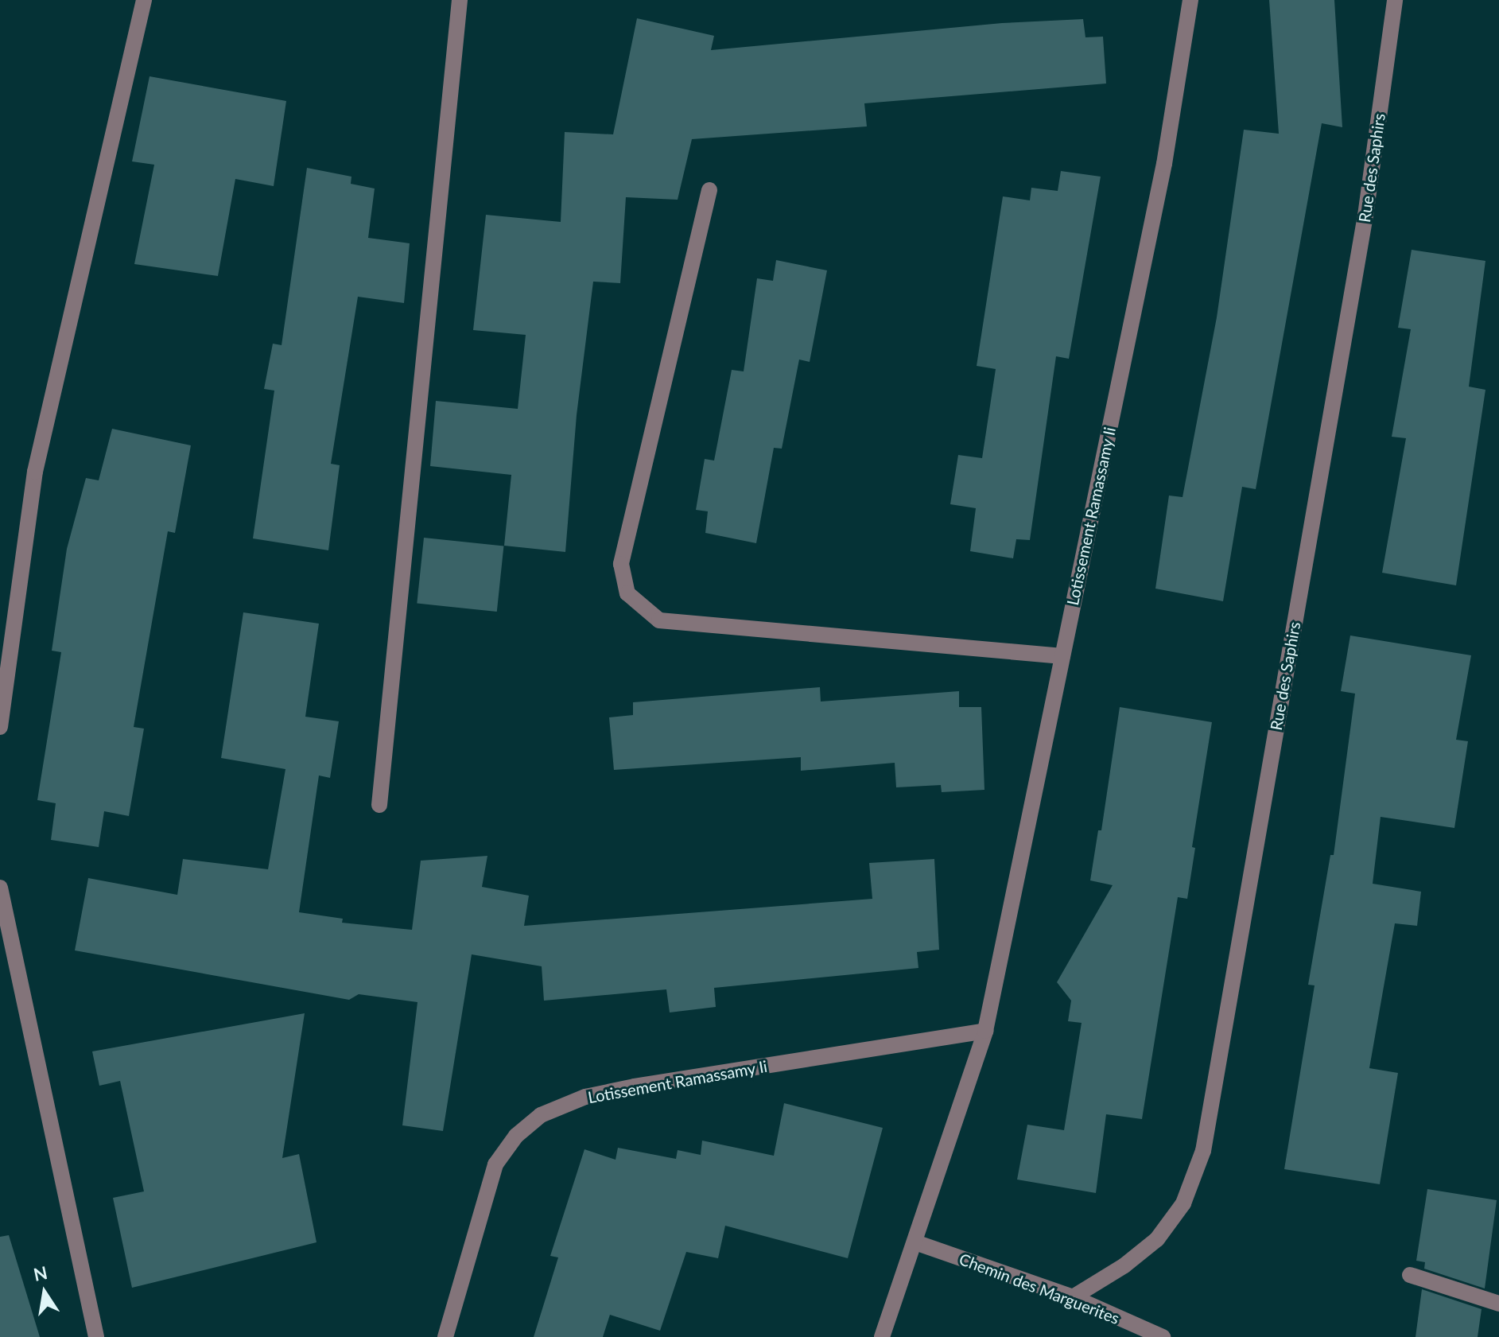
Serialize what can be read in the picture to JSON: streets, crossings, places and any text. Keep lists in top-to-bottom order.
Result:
{
  "streets": {
    "street": ["Rue des Saphirs", "Lotissement Ramassamy Ii", "Chemin des Marguerites"]
  },
  "crossings": [
    ["Rue des Saphirs", "Chemin des Marguerites"],
    ["Lotissement Ramassamy Ii", "Chemin des Marguerites"]
  ],
  "north": "top"
}
